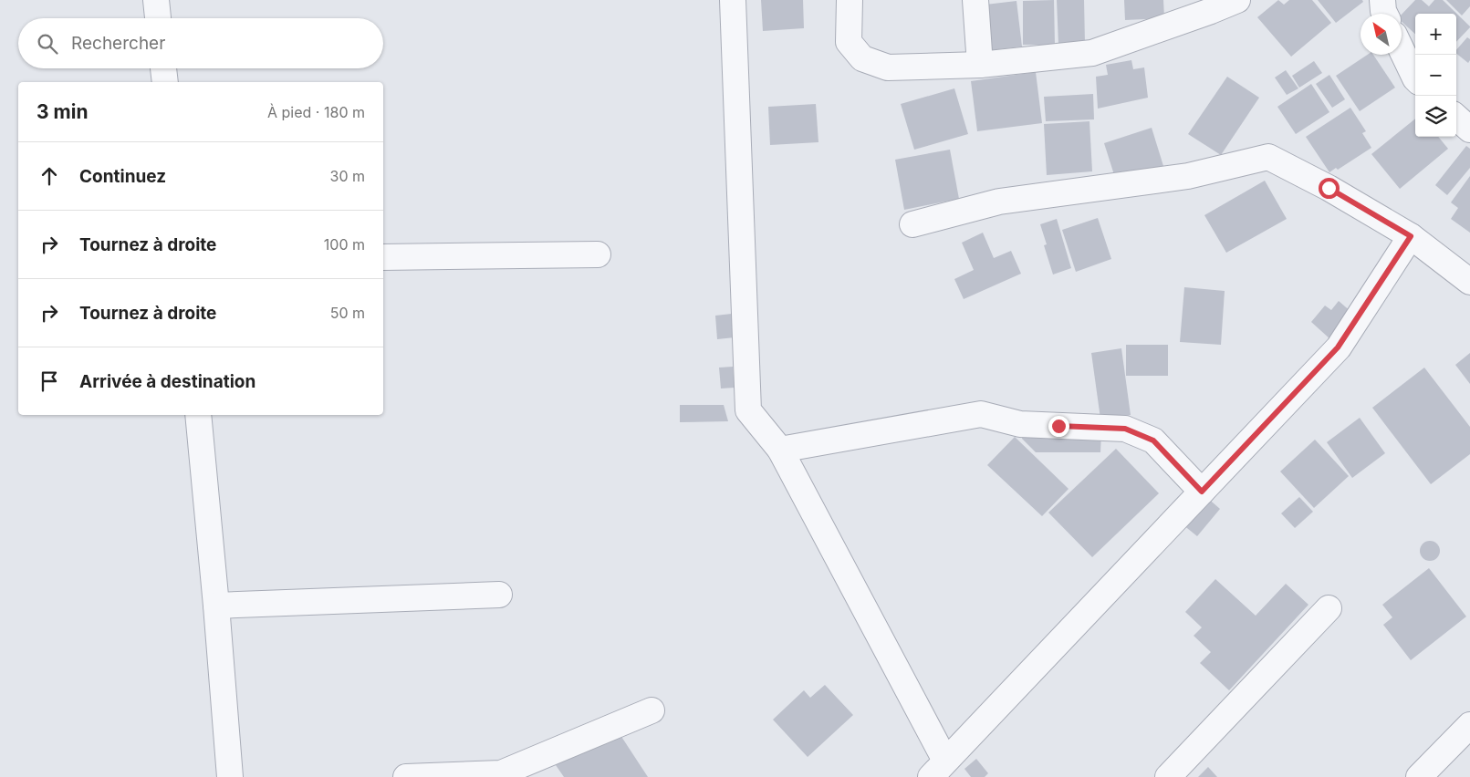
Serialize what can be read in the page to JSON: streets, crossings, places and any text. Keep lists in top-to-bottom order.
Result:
{
  "north": "top left",
  "page": {
    "map_buttons": ["+", "−"],
    "search": "Rechercher",
    "heading": ["3 min", "À pied · 180 m"],
    "list": [
      ["Continuez", "30 m"],
      ["Tournez à droite", "100 m"],
      ["Tournez à droite", "50 m"],
      "Arrivée à destination"
    ]
  }
}
